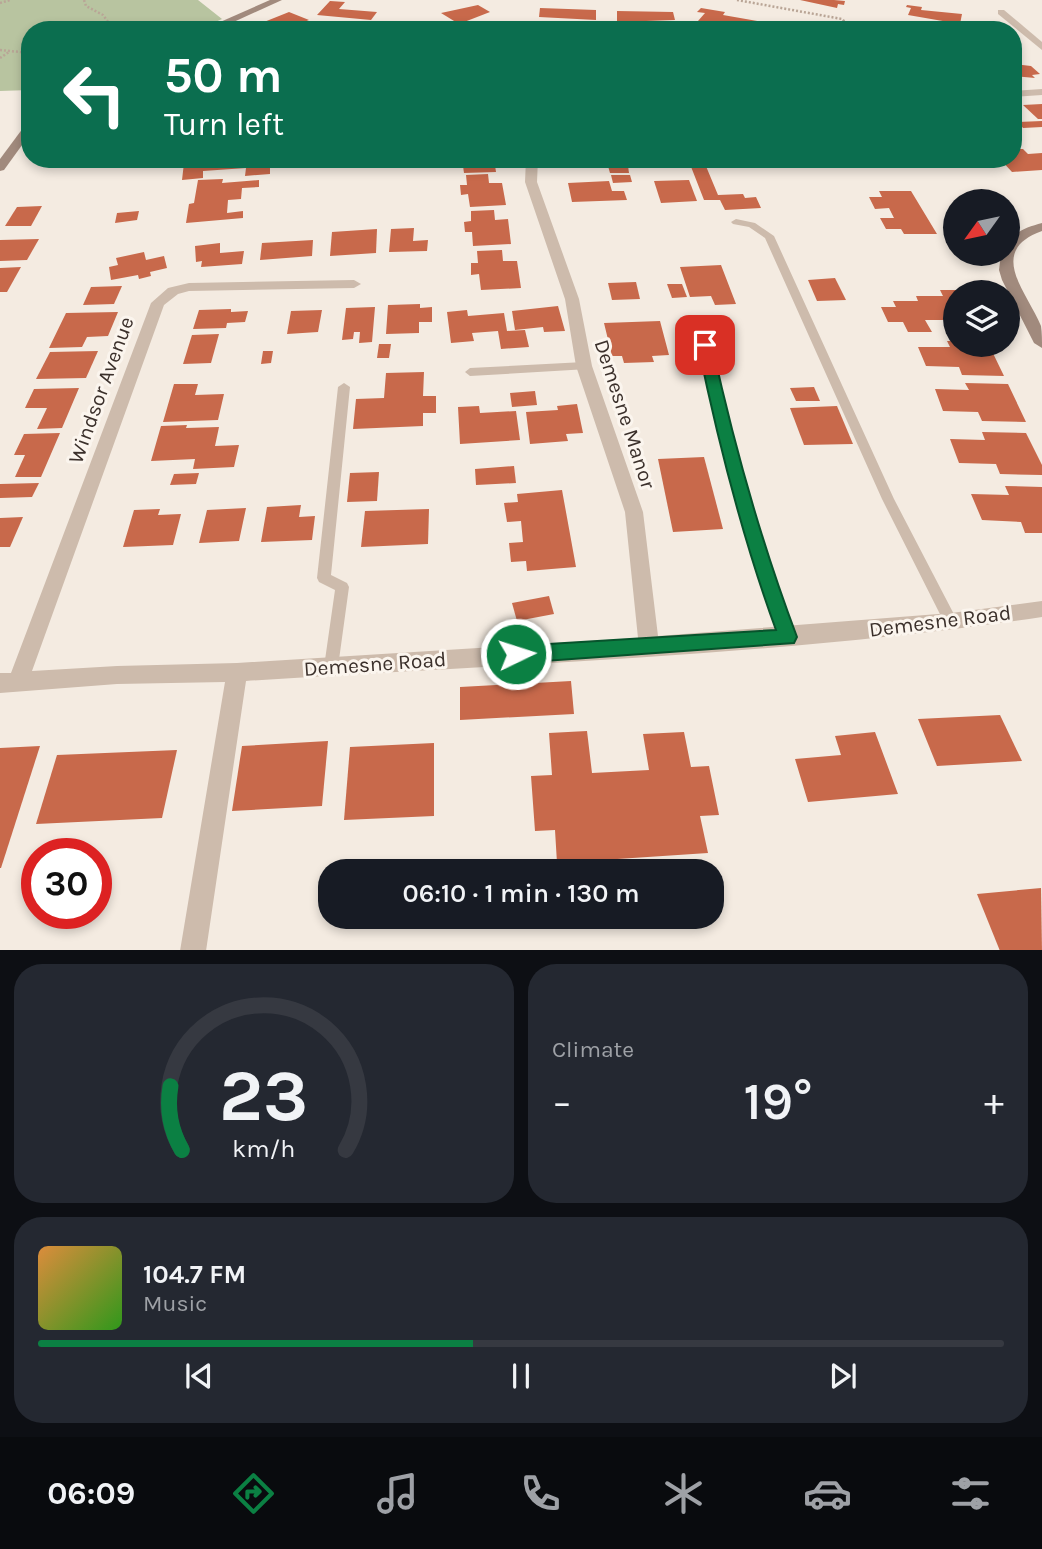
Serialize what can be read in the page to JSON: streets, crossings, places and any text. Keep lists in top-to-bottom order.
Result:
{
  "streets": {
    "street": ["Windsor Avenue", "Demesne Manor", "Demesne Road"]
  },
  "crossings": [
    ["Windsor Avenue", "Demesne Road"],
    ["Demesne Manor", "Demesne Road"]
  ],
  "north": "bottom left",
  "page": {
    "turn": ["50 m", "Turn left"],
    "limit": "30",
    "trip": "06:10 · 1 min · 130 m",
    "tile": "Climate",
    "heat": ["−", "19°", "+"],
    "song": ["104.7 FM", "Music"],
    "tabs": "06:09",
    "gauge": ["23", "km/h"]
  }
}
